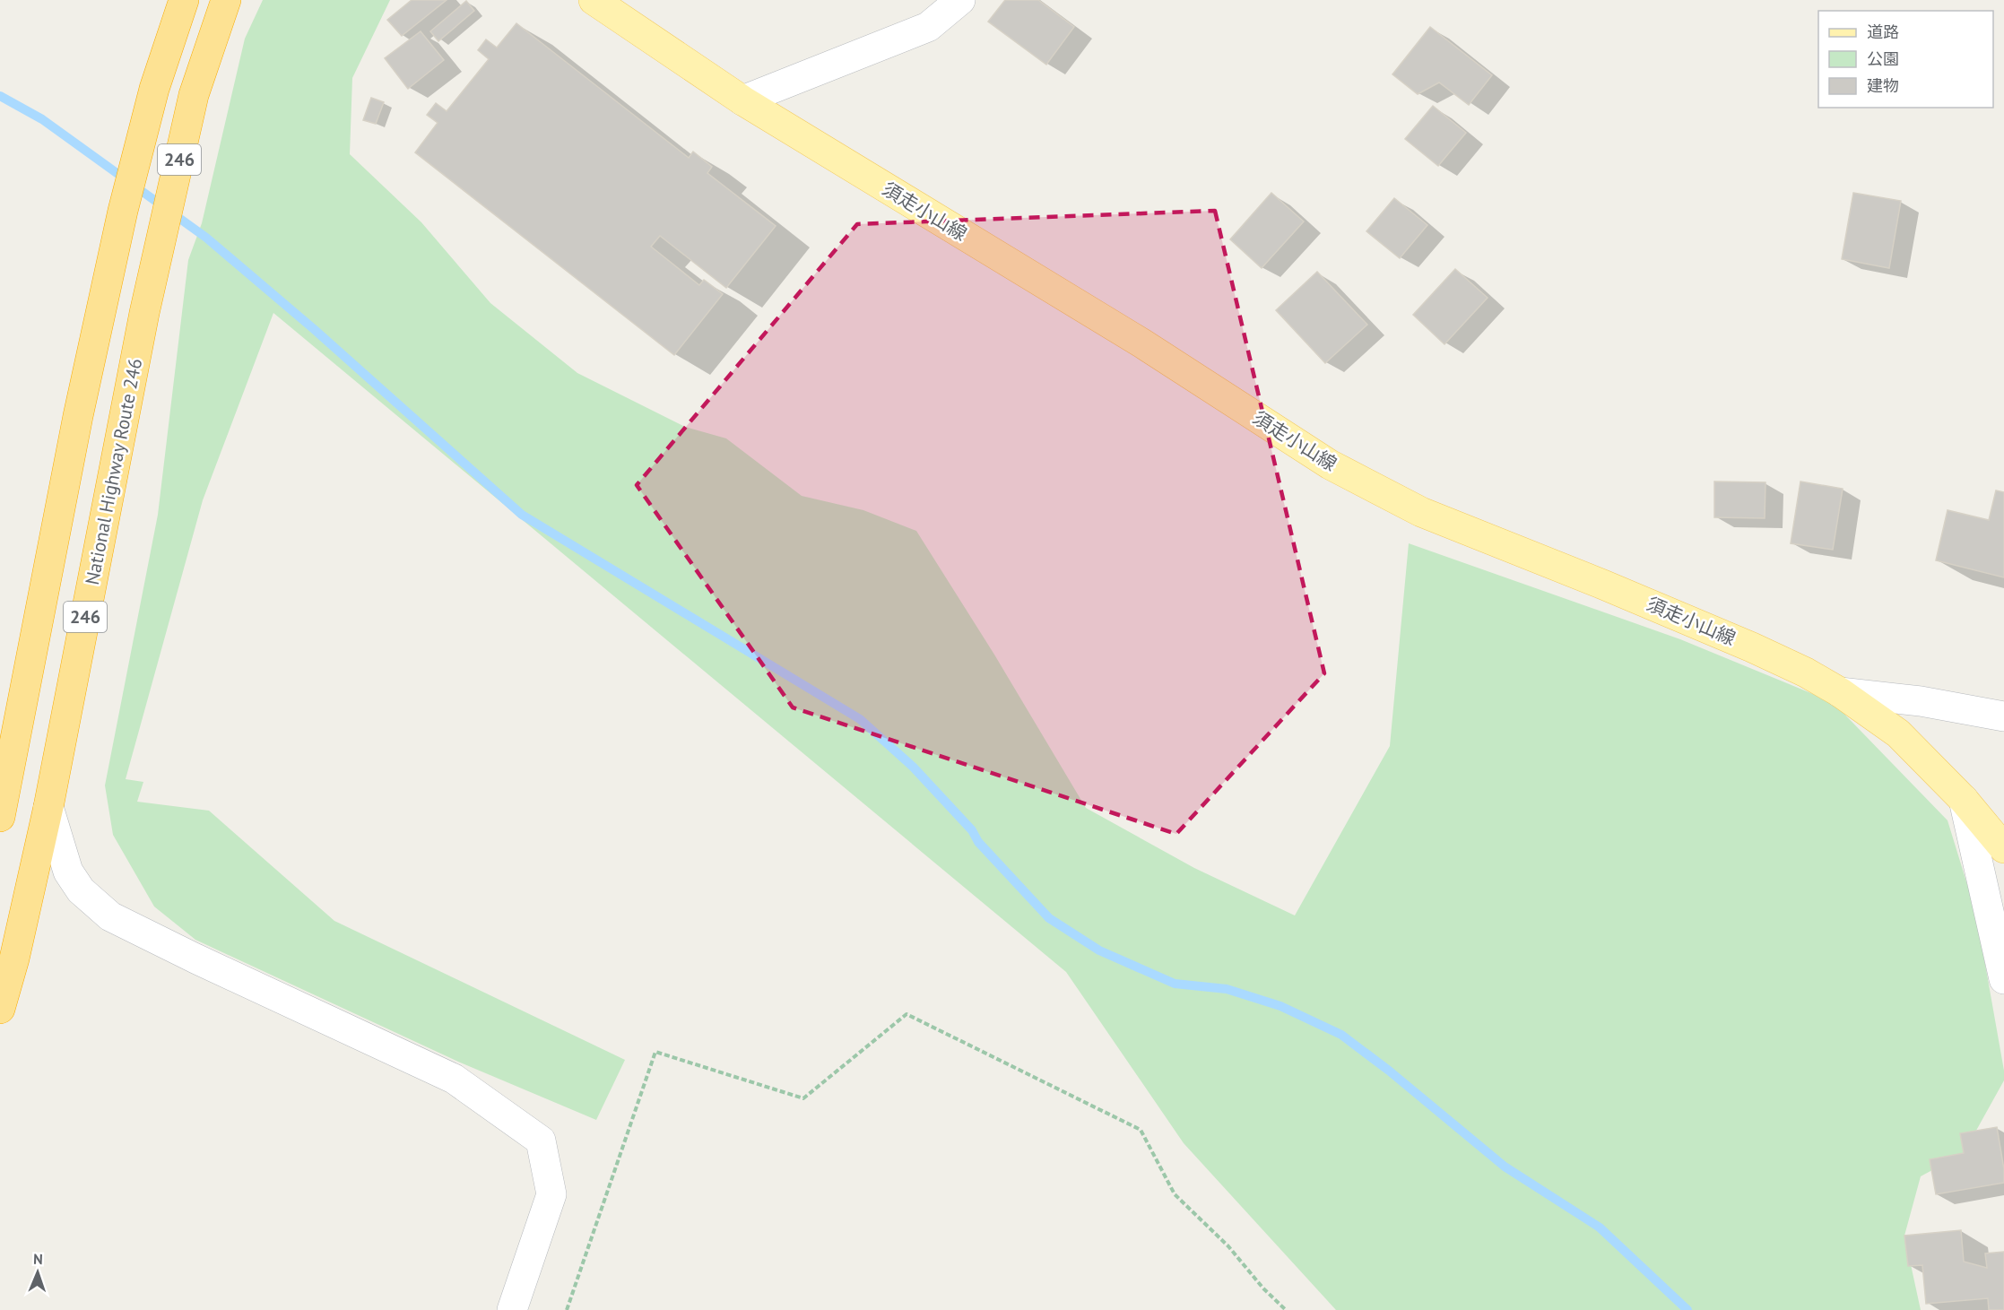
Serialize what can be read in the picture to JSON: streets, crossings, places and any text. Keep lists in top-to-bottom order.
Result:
{
  "streets": {
    "highway": ["246", "National Highway Route 246"],
    "main road": ["須走小山線"]
  },
  "legend": ["道路", "公園", "建物"],
  "north": "top"
}
